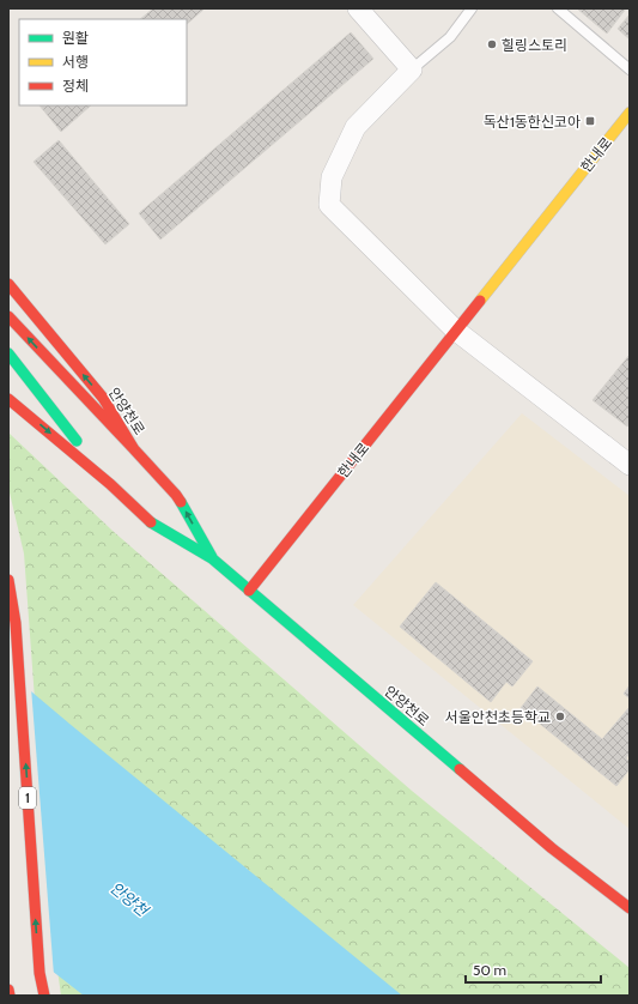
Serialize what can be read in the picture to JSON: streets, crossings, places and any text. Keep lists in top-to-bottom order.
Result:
{
  "streets": {
    "main road": ["한내로", "안양천로", "1"]
  },
  "crossings": [
    ["한내로", "안양천로"]
  ],
  "water": ["안양천"],
  "places": {
    "other": ["힐링스토리", "서울안천초등학교"],
    "transit": ["독산1동한신코아"]
  },
  "legend": ["원활", "서행", "정체"],
  "scale_bar": "50 m"
}
